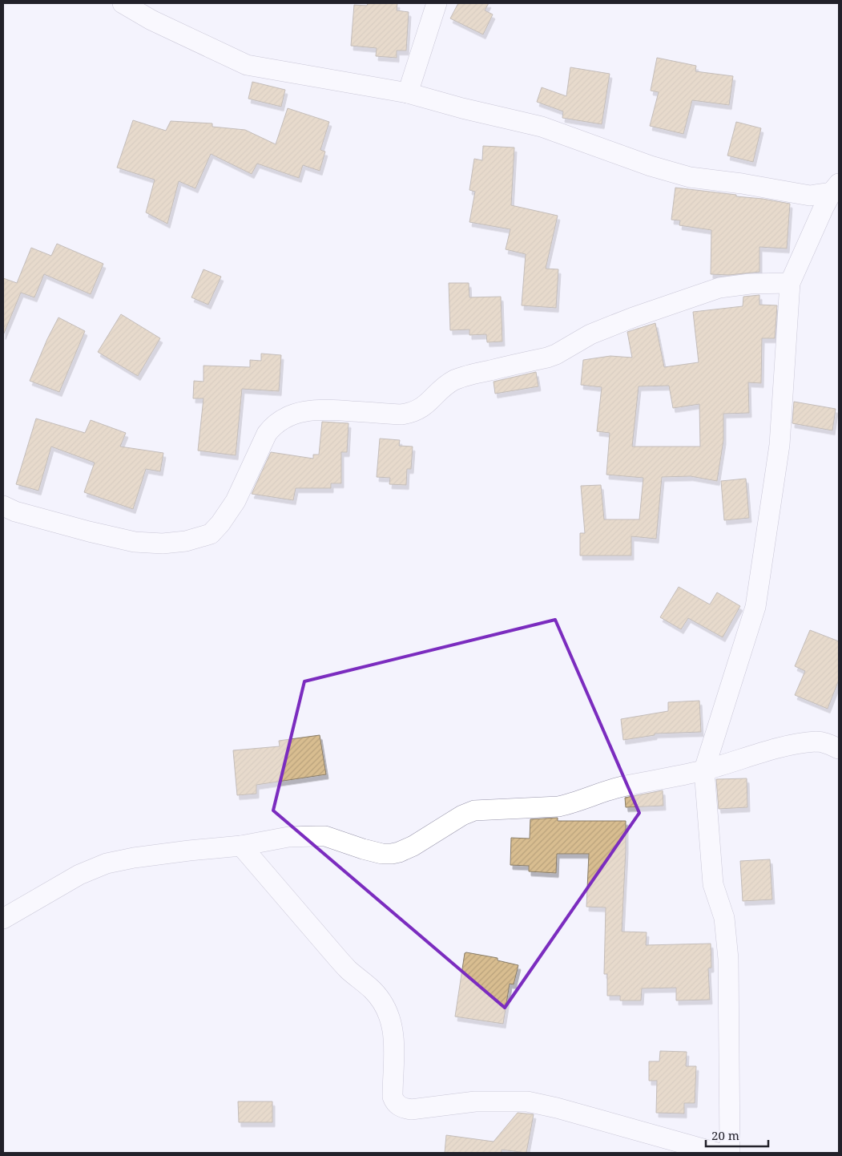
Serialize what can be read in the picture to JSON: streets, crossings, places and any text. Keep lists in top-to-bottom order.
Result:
{
  "scale_bar": "20 m"
}
